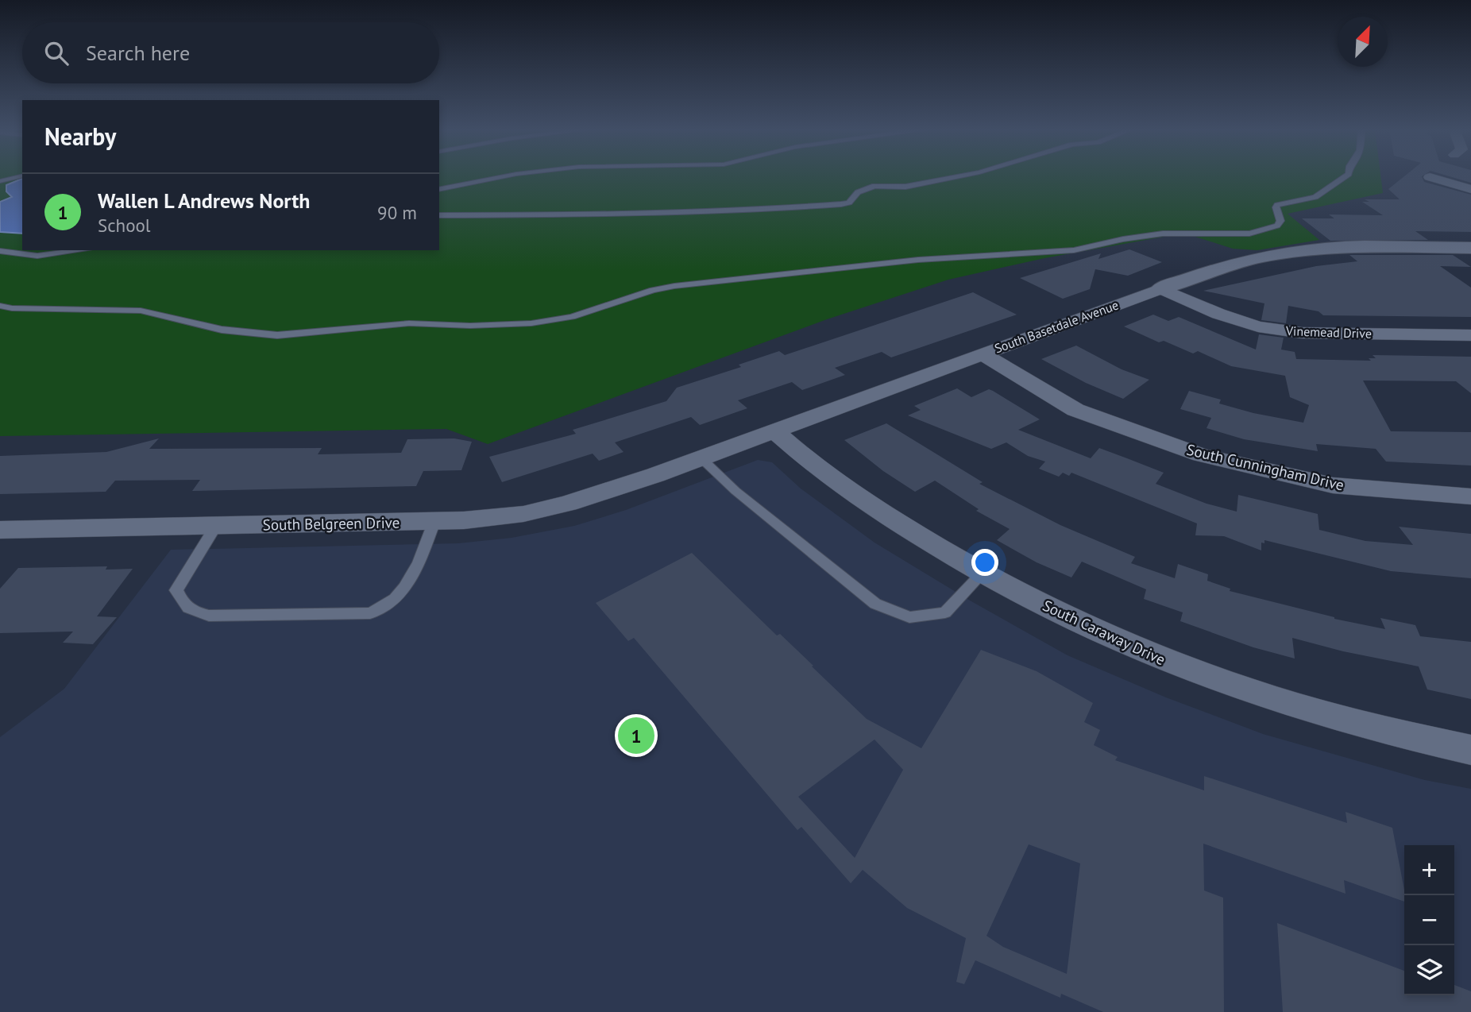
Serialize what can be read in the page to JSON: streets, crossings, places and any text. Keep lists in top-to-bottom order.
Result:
{
  "streets": {
    "street": [
      "South Basetdale Avenue",
      "Vinemead Drive",
      "South Cunningham Drive",
      "South Belgreen Drive",
      "South Caraway Drive"
    ]
  },
  "crossings": [
    ["South Basetdale Avenue", "Vinemead Drive"],
    ["South Basetdale Avenue", "South Cunningham Drive"],
    ["South Basetdale Avenue", "South Belgreen Drive"],
    ["South Basetdale Avenue", "South Caraway Drive"]
  ],
  "north": "top right",
  "page": {
    "search": "Search here",
    "heading": "Nearby",
    "list": [
      {
        "mark": "1",
        "name": "Wallen L Andrews North",
        "note": "School",
        "value": "90 m"
      }
    ],
    "pins": "1",
    "map_buttons": ["+", "−"]
  }
}
